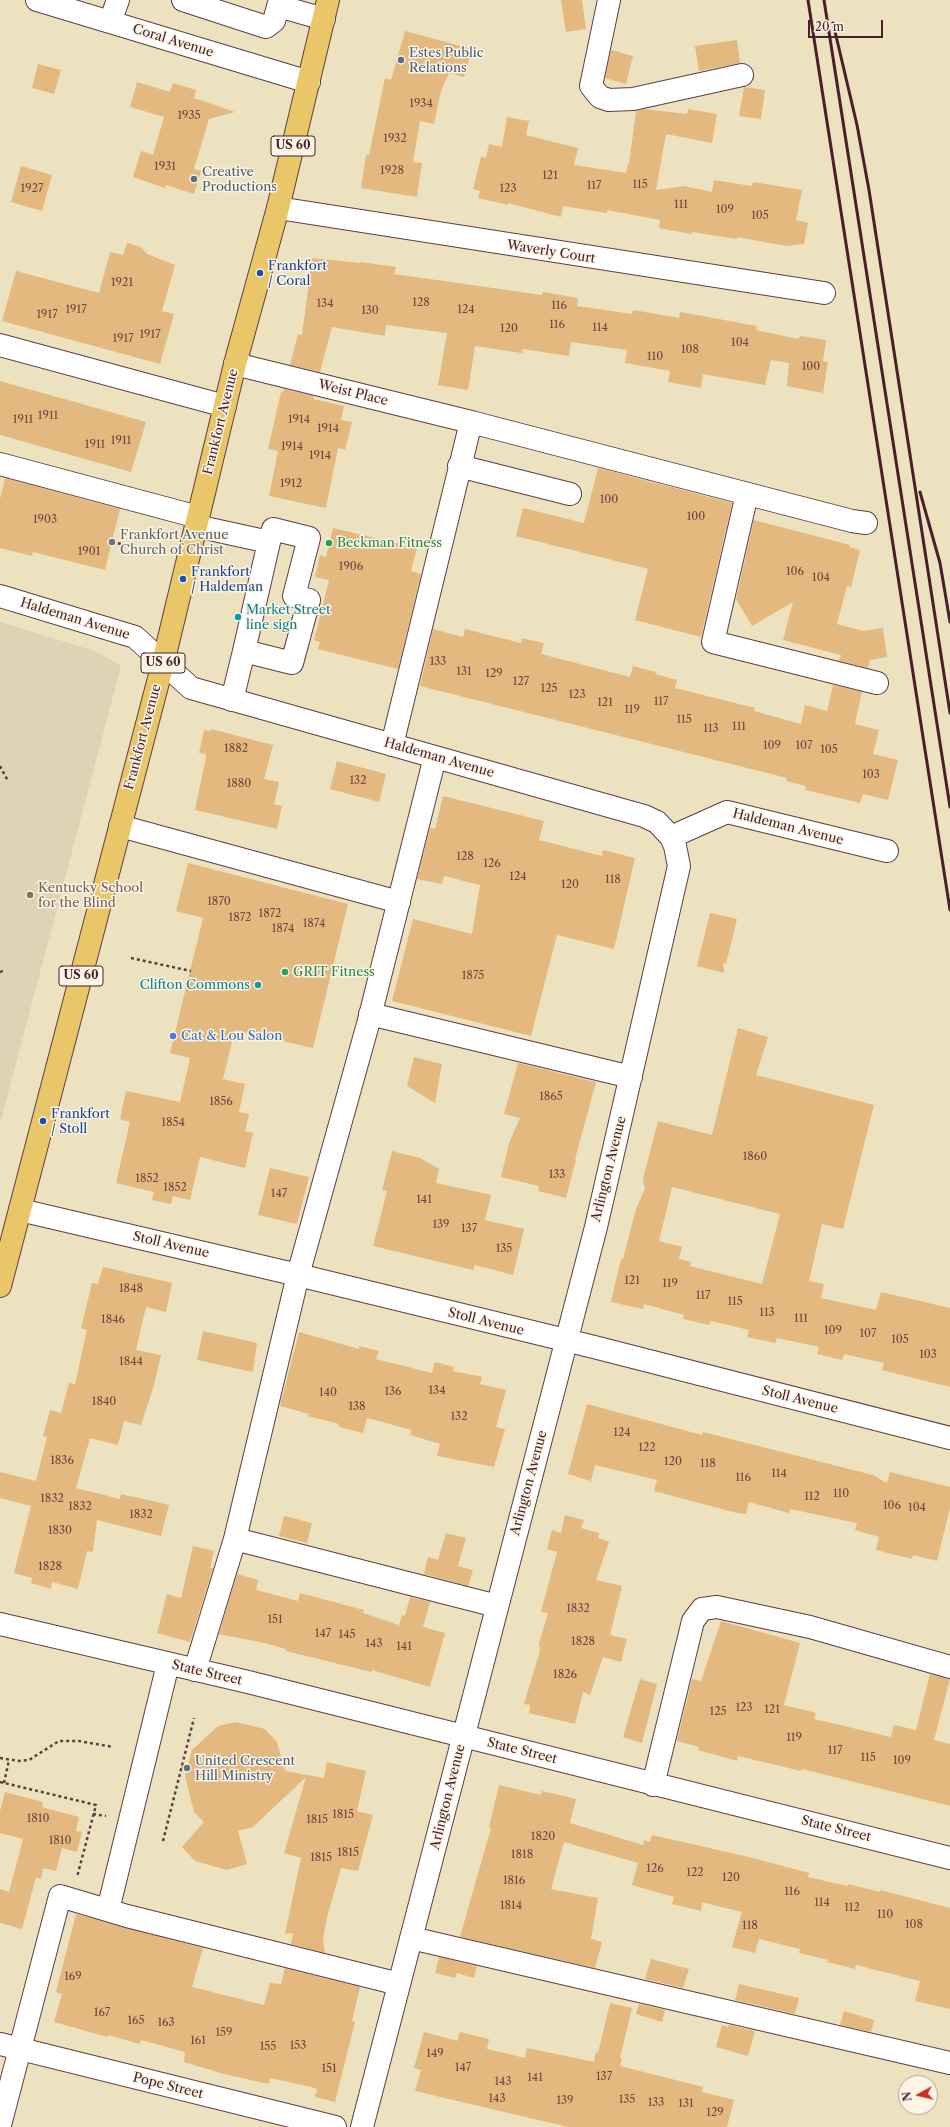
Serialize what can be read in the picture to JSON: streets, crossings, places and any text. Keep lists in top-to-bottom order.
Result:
{
  "streets": {
    "main road": ["US 60", "Frankfort Avenue"],
    "street": [
      "Coral Avenue",
      "Waverly Court",
      "Weist Place",
      "Haldeman Avenue",
      "Arlington Avenue",
      "Stoll Avenue",
      "State Street",
      "Pope Street"
    ]
  },
  "crossings": [
    ["Coral Avenue", "Frankfort Avenue"],
    ["Waverly Court", "Frankfort Avenue"],
    ["Weist Place", "Frankfort Avenue"],
    ["Frankfort Avenue", "Haldeman Avenue"],
    ["Frankfort Avenue", "Stoll Avenue"],
    ["Haldeman Avenue", "Arlington Avenue"],
    ["Arlington Avenue", "Stoll Avenue"],
    ["Arlington Avenue", "State Street"]
  ],
  "places": [
    "Estes Public Relations",
    "Creative Productions",
    "Frankfort / Coral",
    "Frankfort Avenue Church of Christ",
    "Beckman Fitness",
    "Frankfort / Haldeman",
    "Market Street line sign",
    "Kentucky School for the Blind",
    "GRIT Fitness",
    "Clifton Commons",
    "Cat & Lou Salon",
    "Frankfort / Stoll",
    "United Crescent Hill Ministry"
  ],
  "house_numbers": [
    "1934",
    "1935",
    "1932",
    "1931",
    "1928",
    "121",
    "115",
    "117",
    "1927",
    "123",
    "111",
    "109",
    "105",
    "1921",
    "128",
    "134",
    "116",
    "1917",
    "124",
    "130",
    "1917",
    "116",
    "114",
    "120",
    "1917",
    "1917",
    "104",
    "108",
    "110",
    "100",
    "1911",
    "1911",
    "1914",
    "1914",
    "1911",
    "1911",
    "1914",
    "1914",
    "1912",
    "100",
    "100",
    "1903",
    "1901",
    "1906",
    "106",
    "104",
    "133",
    "131",
    "129",
    "127",
    "125",
    "123",
    "117",
    "121",
    "119",
    "115",
    "111",
    "113",
    "109",
    "107",
    "1882",
    "105",
    "103",
    "132",
    "1880",
    "128",
    "126",
    "124",
    "118",
    "120",
    "1870",
    "1872",
    "1872",
    "1874",
    "1874",
    "1875",
    "1865",
    "1856",
    "1854",
    "1860",
    "133",
    "1852",
    "1852",
    "147",
    "141",
    "139",
    "137",
    "135",
    "121",
    "119",
    "1848",
    "117",
    "115",
    "113",
    "111",
    "1846",
    "109",
    "107",
    "105",
    "103",
    "1844",
    "134",
    "136",
    "140",
    "1840",
    "138",
    "132",
    "124",
    "122",
    "1836",
    "120",
    "118",
    "114",
    "116",
    "110",
    "112",
    "1832",
    "106",
    "1832",
    "104",
    "1832",
    "1830",
    "1828",
    "1832",
    "151",
    "147",
    "145",
    "1828",
    "143",
    "141",
    "1826",
    "123",
    "121",
    "125",
    "119",
    "117",
    "115",
    "109",
    "1815",
    "1810",
    "1815",
    "1820",
    "1810",
    "1815",
    "1818",
    "1815",
    "126",
    "122",
    "120",
    "1816",
    "116",
    "114",
    "1814",
    "112",
    "110",
    "108",
    "118",
    "169",
    "167",
    "165",
    "163",
    "159",
    "161",
    "153",
    "155",
    "149",
    "147",
    "151",
    "137",
    "141",
    "143",
    "143",
    "135",
    "139",
    "133",
    "131",
    "129"
  ],
  "scale_bar": "20 m",
  "north": "left"
}
